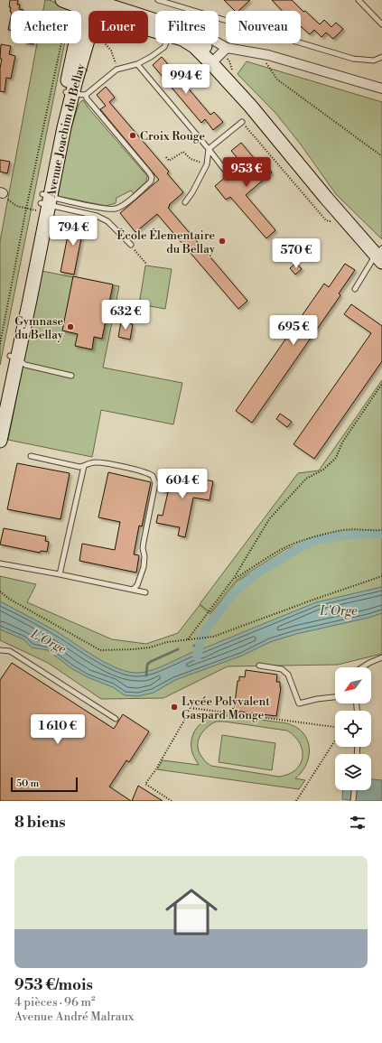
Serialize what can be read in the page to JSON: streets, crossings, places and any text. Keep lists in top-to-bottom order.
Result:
{
  "streets": {
    "main road": ["Avenue Joachim du Bellay"]
  },
  "water": ["L'Orge"],
  "places": [
    "Croix Rouge",
    "École Élementaire du Bellay",
    "Gymnase du Bellay",
    "Lycée Polyvalent Gaspard Monge"
  ],
  "scale_bar": "50 m",
  "north": "bottom left",
  "page": {
    "chip": [
      "Acheter",
      "Louer",
      "Filtres",
      "Nouveau"
    ],
    "price": [
      "994 €",
      "953 €",
      "794 €",
      "570 €",
      "632 €",
      "695 €",
      "604 €",
      "1 610 €"
    ],
    "scale": "50 m",
    "heading": "8 biens",
    "list": [
      {
        "name": "953 €/mois",
        "note": "4 pièces · 96 m² · Avenue André Malraux"
      }
    ]
  }
}
